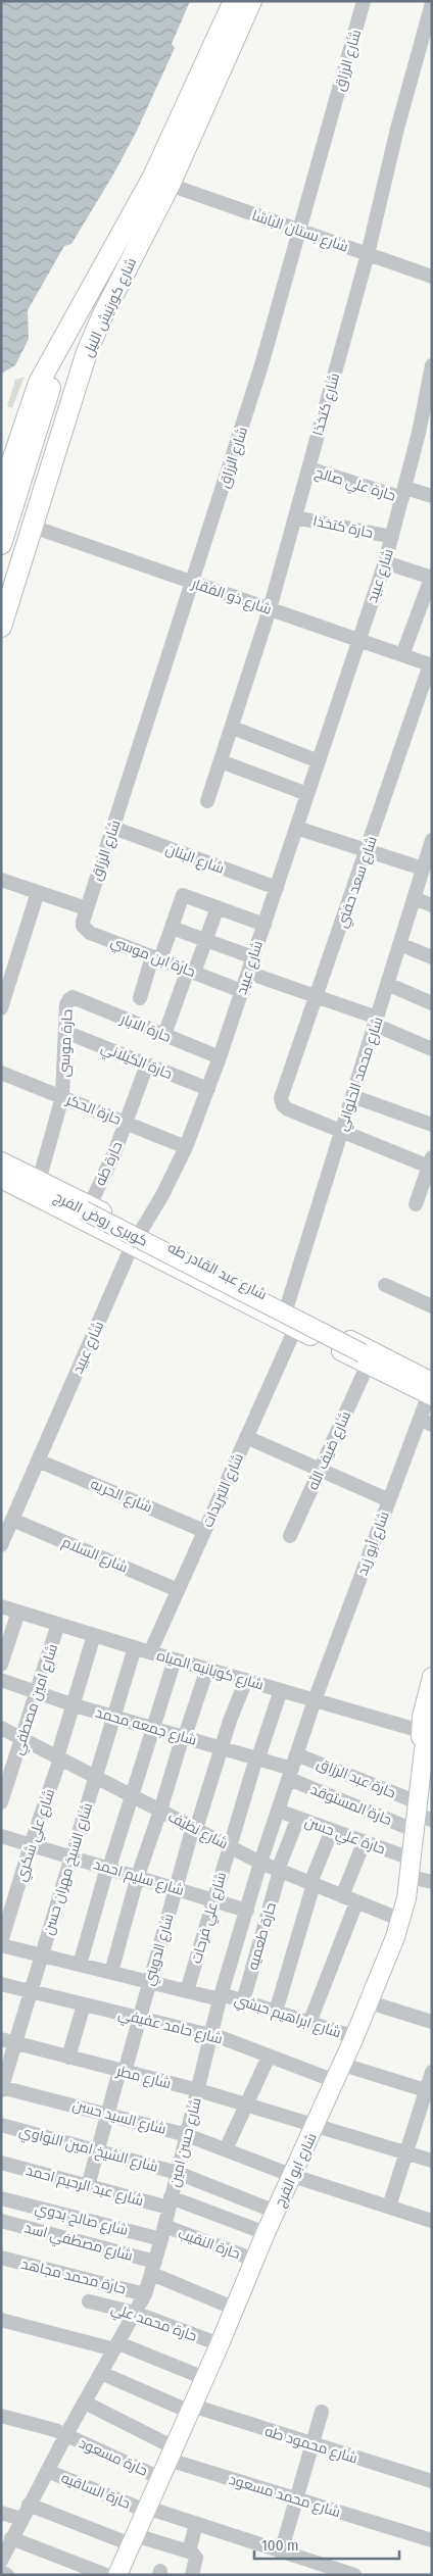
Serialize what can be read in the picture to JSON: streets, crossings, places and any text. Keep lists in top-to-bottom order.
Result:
{
  "streets": {
    "highway": ["شارع كورنيش النيل"],
    "main road": ["كوبرى روض الفرج", "شارع عبد القادر طه", "شارع ابو الفرج"],
    "street": [
      "شارع الرزاق",
      "شارع بستان الباشا",
      "شارع كتخذا",
      "حارة علي صالح",
      "حارة كتخذا",
      "شارع عبيد",
      "شارع ذو الفقار",
      "شارع البنان",
      "شارع سعد حفني",
      "حارة ابن موسي",
      "حارة الابار",
      "حارة موسى",
      "حارة الكيلاني",
      "شارع محمد الحلواني",
      "حارة الحكر",
      "حارة طه",
      "شارع ضيف الله",
      "شارع التبريدات",
      "شارع الحريه",
      "شارع أبو زيد",
      "شارع السلام",
      "شارع كوبانيه المياه",
      "شارع امين مصطفي",
      "شارع جمعه محمد",
      "حارة عبد الرزاق",
      "حارة المستوقد",
      "شارع نظيف",
      "شارع علي شكري",
      "حارة علي حسن",
      "شارع الشيخ مهران حسن",
      "شارع سليم احمد",
      "شارع علي فرحات",
      "حارة طعميه",
      "شارع الدويني",
      "شارع ابراهيم حبشي",
      "شارع حامد عفيفي",
      "شارع مطر",
      "شارع السيد حسن",
      "شارع حسن امين",
      "شارع الشيخ امين النواوي",
      "شارع عبد الرحيم احمد",
      "شارع صالح بدوي",
      "شارع مصطفي اسد",
      "حارة النقيب",
      "حارة محمد مجاهد",
      "حارة محمد علي",
      "شارع محمود طه",
      "حارة مسعود",
      "حارة الساقيه",
      "شارع محمد مسعود"
    ]
  },
  "crossings": [
    ["شارع الرزاق", "شارع بستان الباشا"],
    ["شارع الرزاق", "شارع ذو الفقار"],
    ["شارع الرزاق", "شارع البنان"],
    ["شارع الرزاق", "حارة ابن موسي"],
    ["شارع بستان الباشا", "شارع كورنيش النيل"],
    ["شارع بستان الباشا", "شارع كتخذا"],
    ["شارع كورنيش النيل", "شارع ذو الفقار"],
    ["شارع كتخذا", "حارة علي صالح"],
    ["شارع كتخذا", "حارة كتخذا"],
    ["شارع كتخذا", "شارع ذو الفقار"],
    ["حارة علي صالح", "شارع عبيد"],
    ["حارة كتخذا", "شارع عبيد"],
    ["شارع عبيد", "شارع ذو الفقار"],
    ["شارع عبيد", "شارع البنان"],
    ["شارع عبيد", "حارة ابن موسي"],
    ["شارع عبيد", "حارة الابار"],
    ["شارع عبيد", "حارة الكيلاني"],
    ["شارع عبيد", "حارة الحكر"],
    ["شارع عبيد", "شارع عبد القادر طه"],
    ["شارع عبيد", "شارع الحريه"],
    ["شارع عبيد", "شارع السلام"],
    ["شارع ذو الفقار", "شارع سعد حفني"],
    ["شارع سعد حفني", "شارع محمد الحلواني"],
    ["حارة الابار", "حارة موسى"],
    ["حارة موسى", "حارة الكيلاني"],
    ["حارة موسى", "حارة الحكر"],
    ["حارة موسى", "شارع عبد القادر طه"],
    ["حارة الكيلاني", "حارة طه"],
    ["شارع محمد الحلواني", "شارع عبد القادر طه"],
    ["حارة الحكر", "حارة طه"],
    ["حارة طه", "كوبرى روض الفرج"],
    ["حارة طه", "شارع عبد القادر طه"],
    ["كوبرى روض الفرج", "شارع عبد القادر طه"],
    ["كوبرى روض الفرج", "شارع ضيف الله"],
    ["شارع عبد القادر طه", "شارع ضيف الله"],
    ["شارع عبد القادر طه", "شارع التبريدات"],
    ["شارع عبد القادر طه", "شارع أبو زيد"],
    ["شارع التبريدات", "شارع الحريه"],
    ["شارع التبريدات", "شارع السلام"],
    ["شارع التبريدات", "شارع كوبانيه المياه"],
    ["شارع أبو زيد", "شارع كوبانيه المياه"],
    ["شارع أبو زيد", "شارع حسن امين"],
    ["شارع كوبانيه المياه", "شارع امين مصطفي"],
    ["شارع كوبانيه المياه", "شارع علي شكري"],
    ["شارع كوبانيه المياه", "شارع الشيخ مهران حسن"],
    ["شارع كوبانيه المياه", "شارع علي فرحات"],
    ["شارع كوبانيه المياه", "شارع الدويني"],
    ["شارع كوبانيه المياه", "شارع حسن امين"],
    ["شارع كوبانيه المياه", "شارع ابو الفرج"],
    ["شارع امين مصطفي", "شارع جمعه محمد"],
    ["شارع امين مصطفي", "شارع نظيف"],
    ["شارع جمعه محمد", "حارة المستوقد"],
    ["شارع جمعه محمد", "شارع علي شكري"],
    ["شارع جمعه محمد", "شارع الشيخ مهران حسن"],
    ["شارع جمعه محمد", "شارع علي فرحات"],
    ["شارع جمعه محمد", "شارع الدويني"],
    ["شارع جمعه محمد", "شارع حسن امين"],
    ["حارة عبد الرزاق", "حارة المستوقد"],
    ["حارة عبد الرزاق", "شارع حسن امين"],
    ["حارة عبد الرزاق", "شارع ابو الفرج"],
    ["حارة المستوقد", "شارع حسن امين"],
    ["حارة المستوقد", "شارع ابو الفرج"],
    ["شارع نظيف", "شارع علي شكري"],
    ["شارع نظيف", "شارع الشيخ مهران حسن"],
    ["شارع نظيف", "شارع علي فرحات"],
    ["شارع نظيف", "حارة طعميه"],
    ["شارع نظيف", "شارع الدويني"],
    ["شارع نظيف", "شارع حسن امين"],
    ["شارع نظيف", "شارع ابو الفرج"],
    ["شارع علي شكري", "شارع سليم احمد"],
    ["شارع علي شكري", "شارع ابراهيم حبشي"],
    ["حارة علي حسن", "حارة طعميه"],
    ["حارة علي حسن", "شارع حسن امين"],
    ["حارة علي حسن", "شارع ابو الفرج"],
    ["شارع الشيخ مهران حسن", "شارع سليم احمد"],
    ["شارع الشيخ مهران حسن", "شارع ابراهيم حبشي"],
    ["شارع الشيخ مهران حسن", "شارع حامد عفيفي"],
    ["شارع الشيخ مهران حسن", "شارع مطر"],
    ["شارع الشيخ مهران حسن", "شارع السيد حسن"],
    ["شارع سليم احمد", "شارع علي فرحات"],
    ["شارع سليم احمد", "شارع الدويني"],
    ["شارع سليم احمد", "شارع حسن امين"],
    ["شارع علي فرحات", "شارع ابراهيم حبشي"],
    ["حارة طعميه", "شارع ابراهيم حبشي"],
    ["شارع الدويني", "شارع ابراهيم حبشي"],
    ["شارع الدويني", "شارع حامد عفيفي"],
    ["شارع الدويني", "شارع مطر"],
    ["شارع الدويني", "شارع السيد حسن"],
    ["شارع الدويني", "شارع الشيخ امين النواوي"],
    ["شارع الدويني", "شارع عبد الرحيم احمد"],
    ["شارع ابراهيم حبشي", "شارع حسن امين"],
    ["شارع ابراهيم حبشي", "شارع ابو الفرج"],
    ["شارع حامد عفيفي", "شارع حسن امين"],
    ["شارع حامد عفيفي", "شارع ابو الفرج"],
    ["شارع مطر", "شارع حسن امين"],
    ["شارع مطر", "شارع ابو الفرج"],
    ["شارع السيد حسن", "شارع حسن امين"],
    ["شارع السيد حسن", "شارع ابو الفرج"],
    ["شارع حسن امين", "شارع الشيخ امين النواوي"],
    ["شارع حسن امين", "شارع عبد الرحيم احمد"],
    ["شارع حسن امين", "شارع صالح بدوي"],
    ["شارع حسن امين", "شارع مصطفي اسد"],
    ["شارع حسن امين", "حارة النقيب"],
    ["شارع حسن امين", "حارة محمد مجاهد"],
    ["شارع حسن امين", "حارة محمد علي"],
    ["شارع حسن امين", "شارع محمود طه"],
    ["شارع حسن امين", "حارة مسعود"],
    ["شارع حسن امين", "حارة الساقيه"],
    ["شارع حسن امين", "شارع محمد مسعود"],
    ["شارع الشيخ امين النواوي", "شارع ابو الفرج"],
    ["شارع ابو الفرج", "شارع عبد الرحيم احمد"],
    ["شارع ابو الفرج", "شارع مصطفي اسد"],
    ["شارع ابو الفرج", "حارة النقيب"],
    ["شارع ابو الفرج", "حارة محمد علي"],
    ["شارع ابو الفرج", "شارع محمود طه"],
    ["شارع ابو الفرج", "حارة مسعود"],
    ["شارع ابو الفرج", "حارة الساقيه"],
    ["شارع ابو الفرج", "شارع محمد مسعود"],
    ["شارع صالح بدوي", "حارة النقيب"]
  ],
  "scale_bar": "100 m"
}
